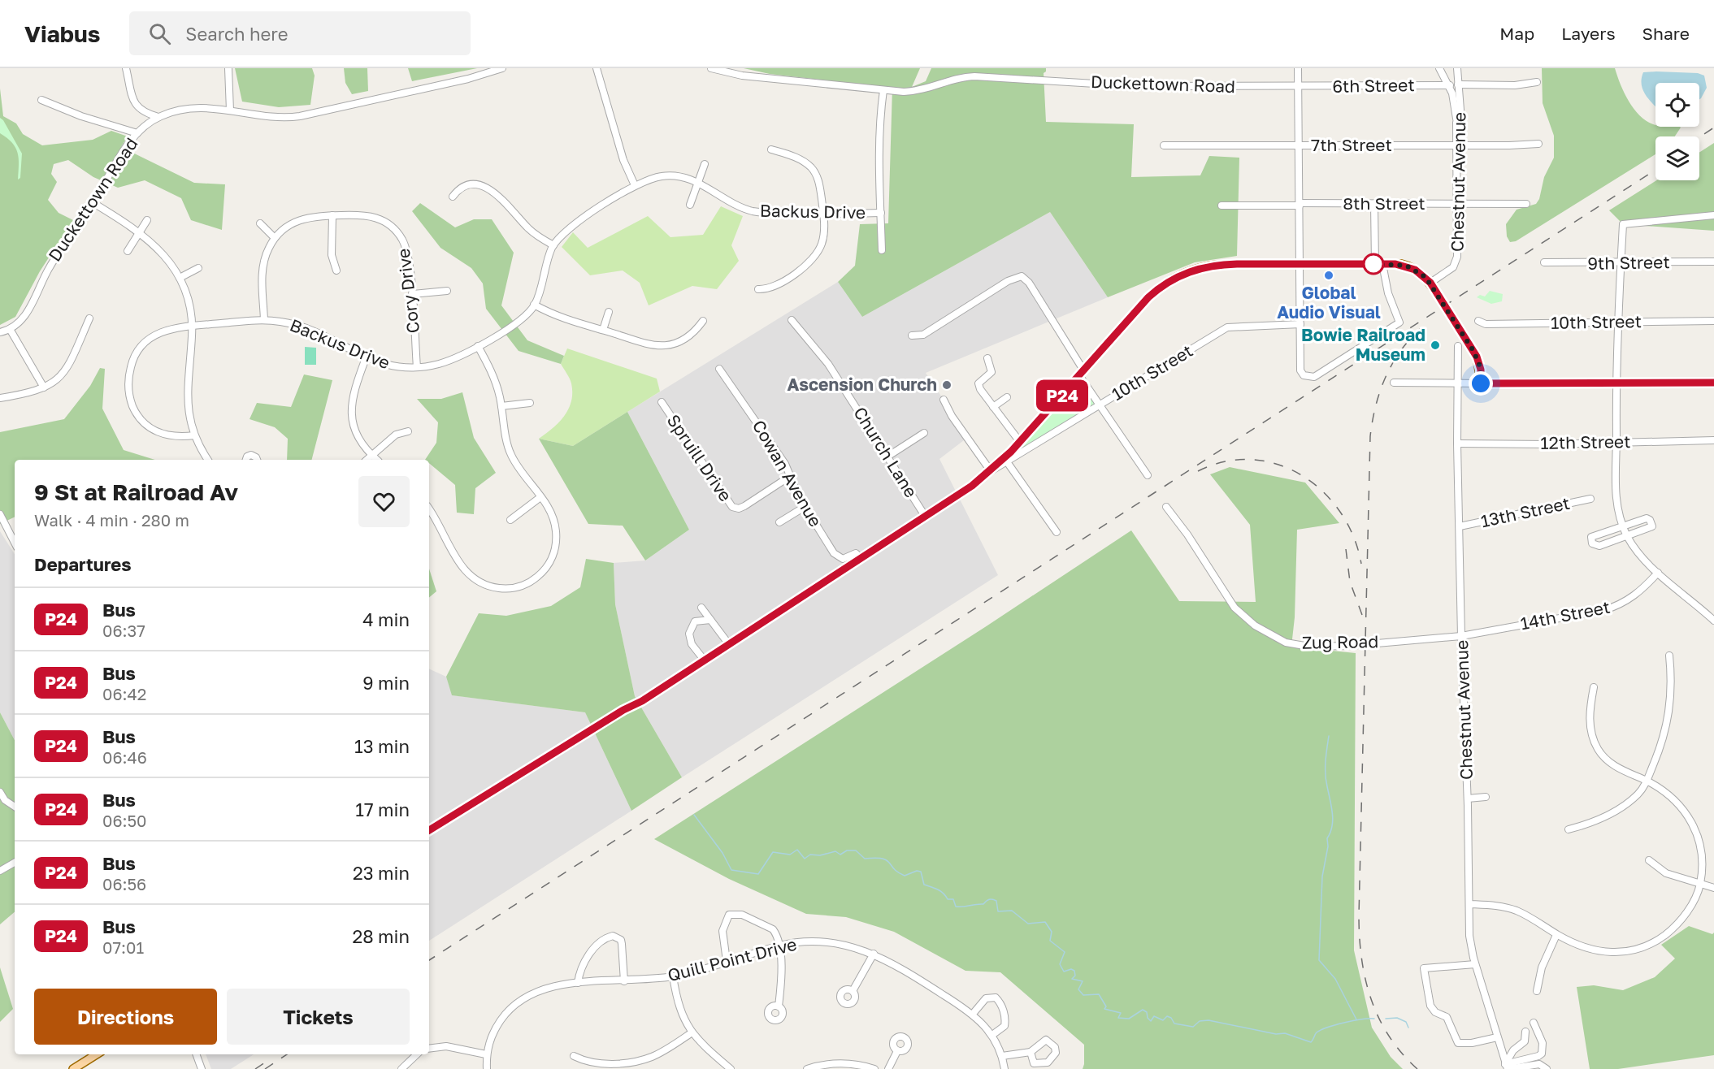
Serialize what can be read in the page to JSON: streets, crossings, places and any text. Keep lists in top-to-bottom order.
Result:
{
  "streets": {
    "street": [
      "Duckettown Road",
      "6th Street",
      "7th Street",
      "Chestnut Avenue",
      "8th Street",
      "Backus Drive",
      "9th Street",
      "Cory Drive",
      "10th Street",
      "12th Street",
      "Church Lane",
      "Spruill Drive",
      "Cowan Avenue",
      "13th Street",
      "14th Street",
      "Zug Road",
      "Quill Point Drive"
    ]
  },
  "crossings": [
    ["Duckettown Road", "6th Street"],
    ["7th Street", "Chestnut Avenue"],
    ["Chestnut Avenue", "8th Street"],
    ["Chestnut Avenue", "12th Street"],
    ["Chestnut Avenue", "13th Street"],
    ["Chestnut Avenue", "14th Street"],
    ["Chestnut Avenue", "Zug Road"],
    ["Backus Drive", "Cory Drive"],
    ["Spruill Drive", "Cowan Avenue"],
    ["14th Street", "Zug Road"]
  ],
  "places": ["Global Audio Visual", "Bowie Railroad Museum", "Ascension Church"],
  "lines": ["bus line P24"],
  "page": {
    "header": "Viabus",
    "search": "Search here",
    "nav": ["Map", "Layers", "Share"],
    "on_map": "P24",
    "heading": [
      ["9 St at Railroad Av", "Walk · 4 min · 280 m"],
      "Departures"
    ],
    "list": [
      {
        "mark": "P24",
        "name": "Bus",
        "note": "06:37",
        "value": "4 min"
      },
      {
        "mark": "P24",
        "name": "Bus",
        "note": "06:42",
        "value": "9 min"
      },
      {
        "mark": "P24",
        "name": "Bus",
        "note": "06:46",
        "value": "13 min"
      },
      {
        "mark": "P24",
        "name": "Bus",
        "note": "06:50",
        "value": "17 min"
      },
      {
        "mark": "P24",
        "name": "Bus",
        "note": "06:56",
        "value": "23 min"
      },
      {
        "mark": "P24",
        "name": "Bus",
        "note": "07:01",
        "value": "28 min"
      }
    ],
    "buttons": ["Directions", "Tickets"]
  }
}
